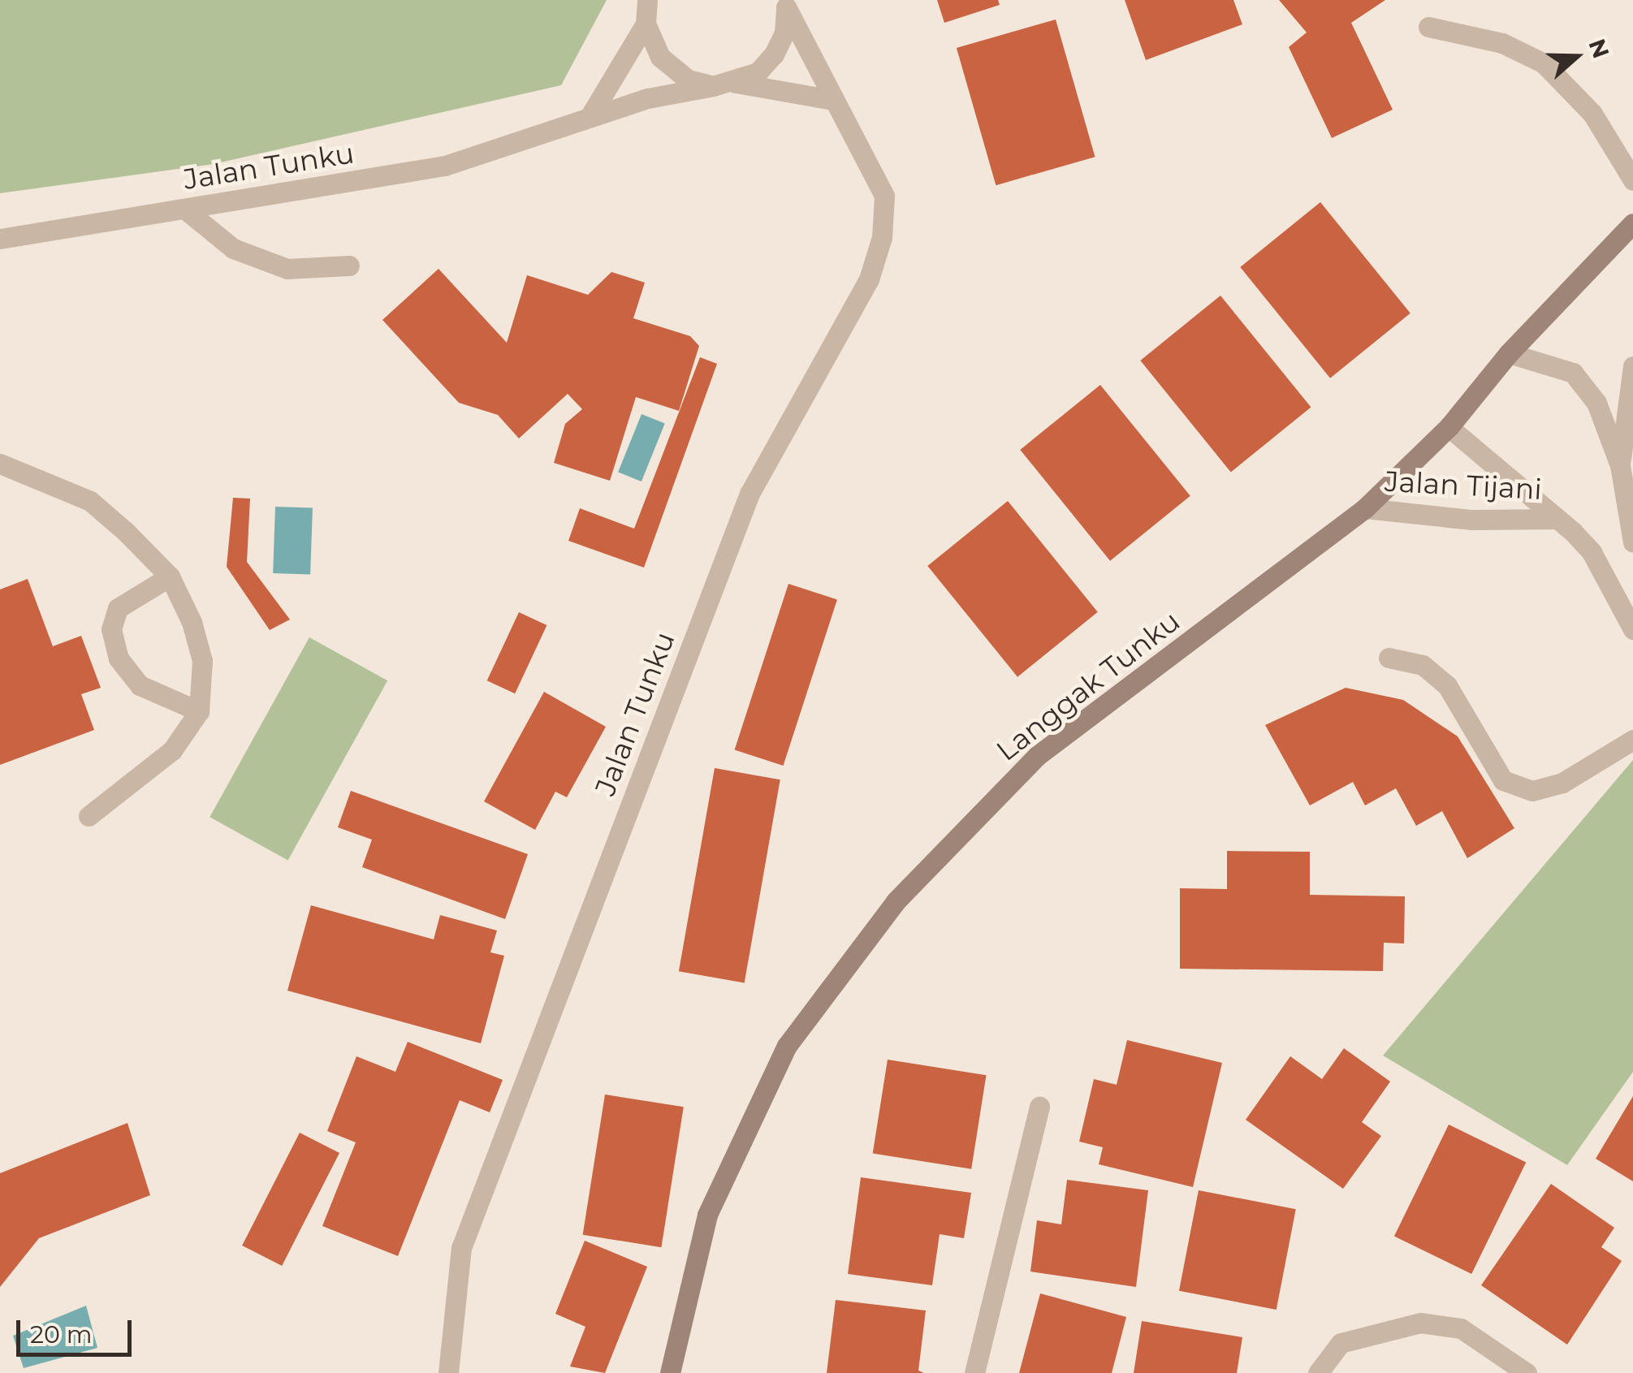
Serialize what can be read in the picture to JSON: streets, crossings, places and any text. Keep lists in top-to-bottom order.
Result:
{
  "streets": {
    "street": ["Jalan Tunku", "Jalan Tijani", "Langgak Tunku"]
  },
  "crossings": [
    ["Jalan Tijani", "Langgak Tunku"]
  ],
  "scale_bar": "20 m",
  "north": "right"
}
